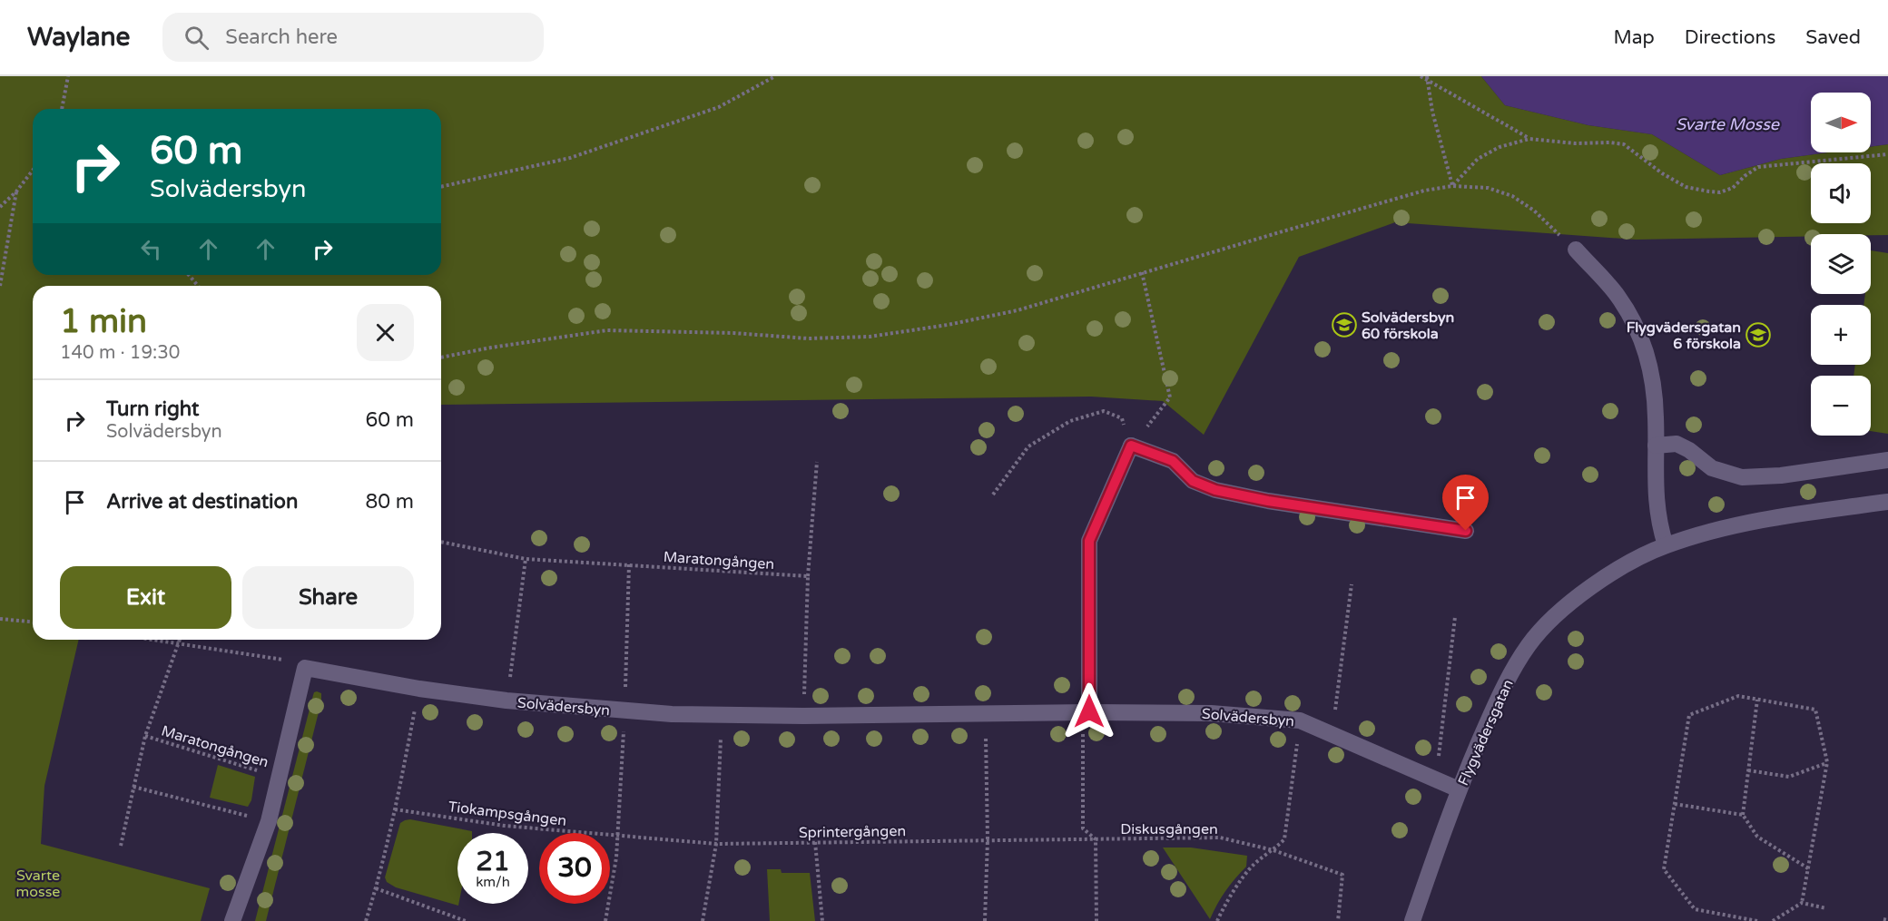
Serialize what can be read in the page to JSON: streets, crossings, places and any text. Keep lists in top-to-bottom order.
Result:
{
  "streets": {
    "street": ["Solvädersbyn", "Flygvädersgatan"],
    "path": [
      "Maratongången",
      "Tiokampsgången",
      "Diskusgången",
      "Sprintergången"
    ]
  },
  "crossings": [
    ["Solvädersbyn", "Flygvädersgatan"],
    ["Tiokampsgången", "Sprintergången"],
    ["Diskusgången", "Sprintergången"]
  ],
  "water": ["Svarte Mosse"],
  "parks": ["Svarte mosse"],
  "places": {
    "school or university": ["Solvädersbyn 60 förskola", "Flygvädersgatan 6 förskola"]
  },
  "north": "right",
  "page": {
    "header": "Waylane",
    "search": "Search here",
    "nav": ["Map", "Directions", "Saved"],
    "map_buttons": ["+", "−"],
    "turn": ["60 m", "Solvädersbyn"],
    "heading": ["1 min", "140 m · 19:30"],
    "list": [
      {
        "name": "Turn right",
        "note": "Solvädersbyn",
        "value": "60 m"
      },
      {
        "name": "Arrive at destination",
        "value": "80 m"
      }
    ],
    "buttons": ["Exit", "Share"],
    "speed": "21 km/h",
    "limit": "30"
  }
}
